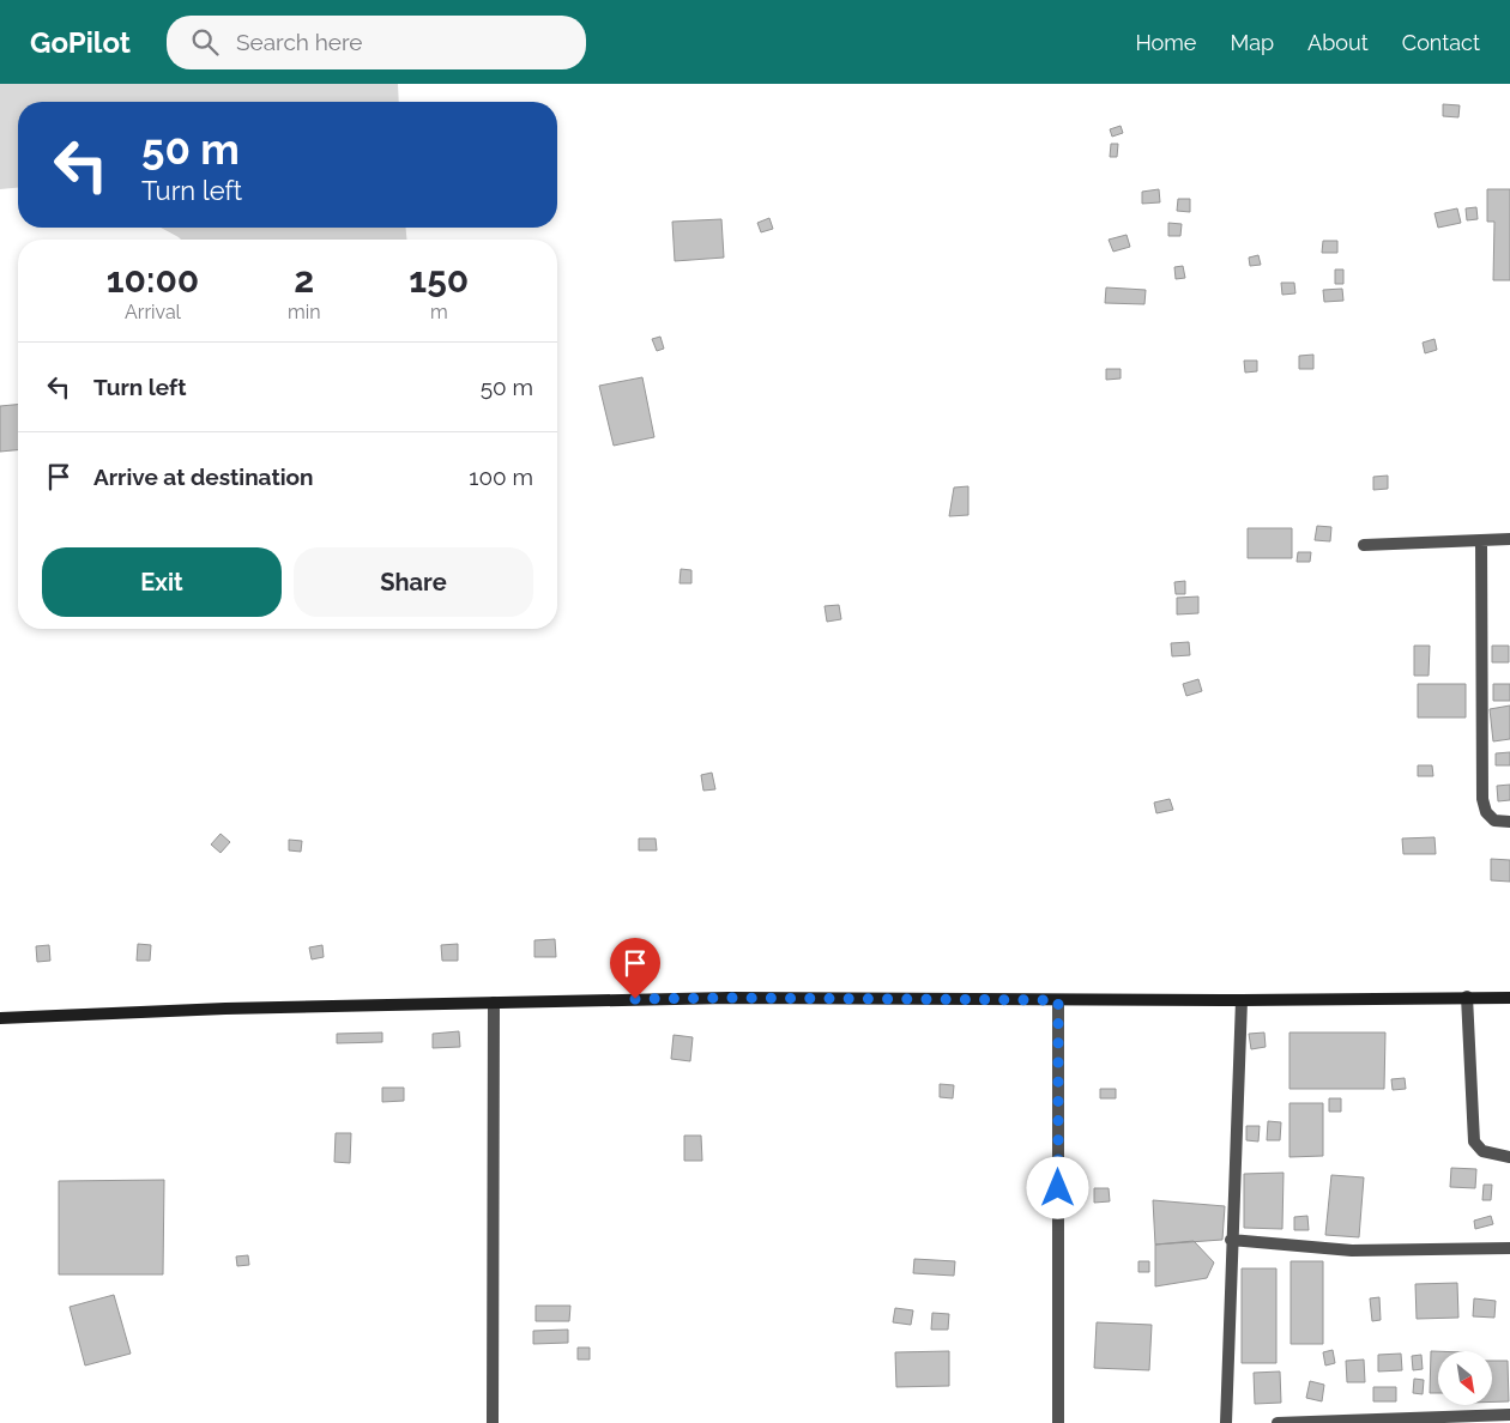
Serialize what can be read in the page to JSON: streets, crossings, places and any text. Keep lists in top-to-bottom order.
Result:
{
  "north": "bottom right",
  "page": {
    "header": "GoPilot",
    "search": "Search here",
    "nav": [
      "Home",
      "Map",
      "About",
      "Contact"
    ],
    "turn": ["50 m", "Turn left"],
    "eta": [
      "10:00",
      "Arrival",
      "2",
      "min",
      "150",
      "m"
    ],
    "list": [
      {
        "name": "Turn left",
        "value": "50 m"
      },
      {
        "name": "Arrive at destination",
        "value": "100 m"
      }
    ],
    "buttons": ["Exit", "Share"]
  }
}
